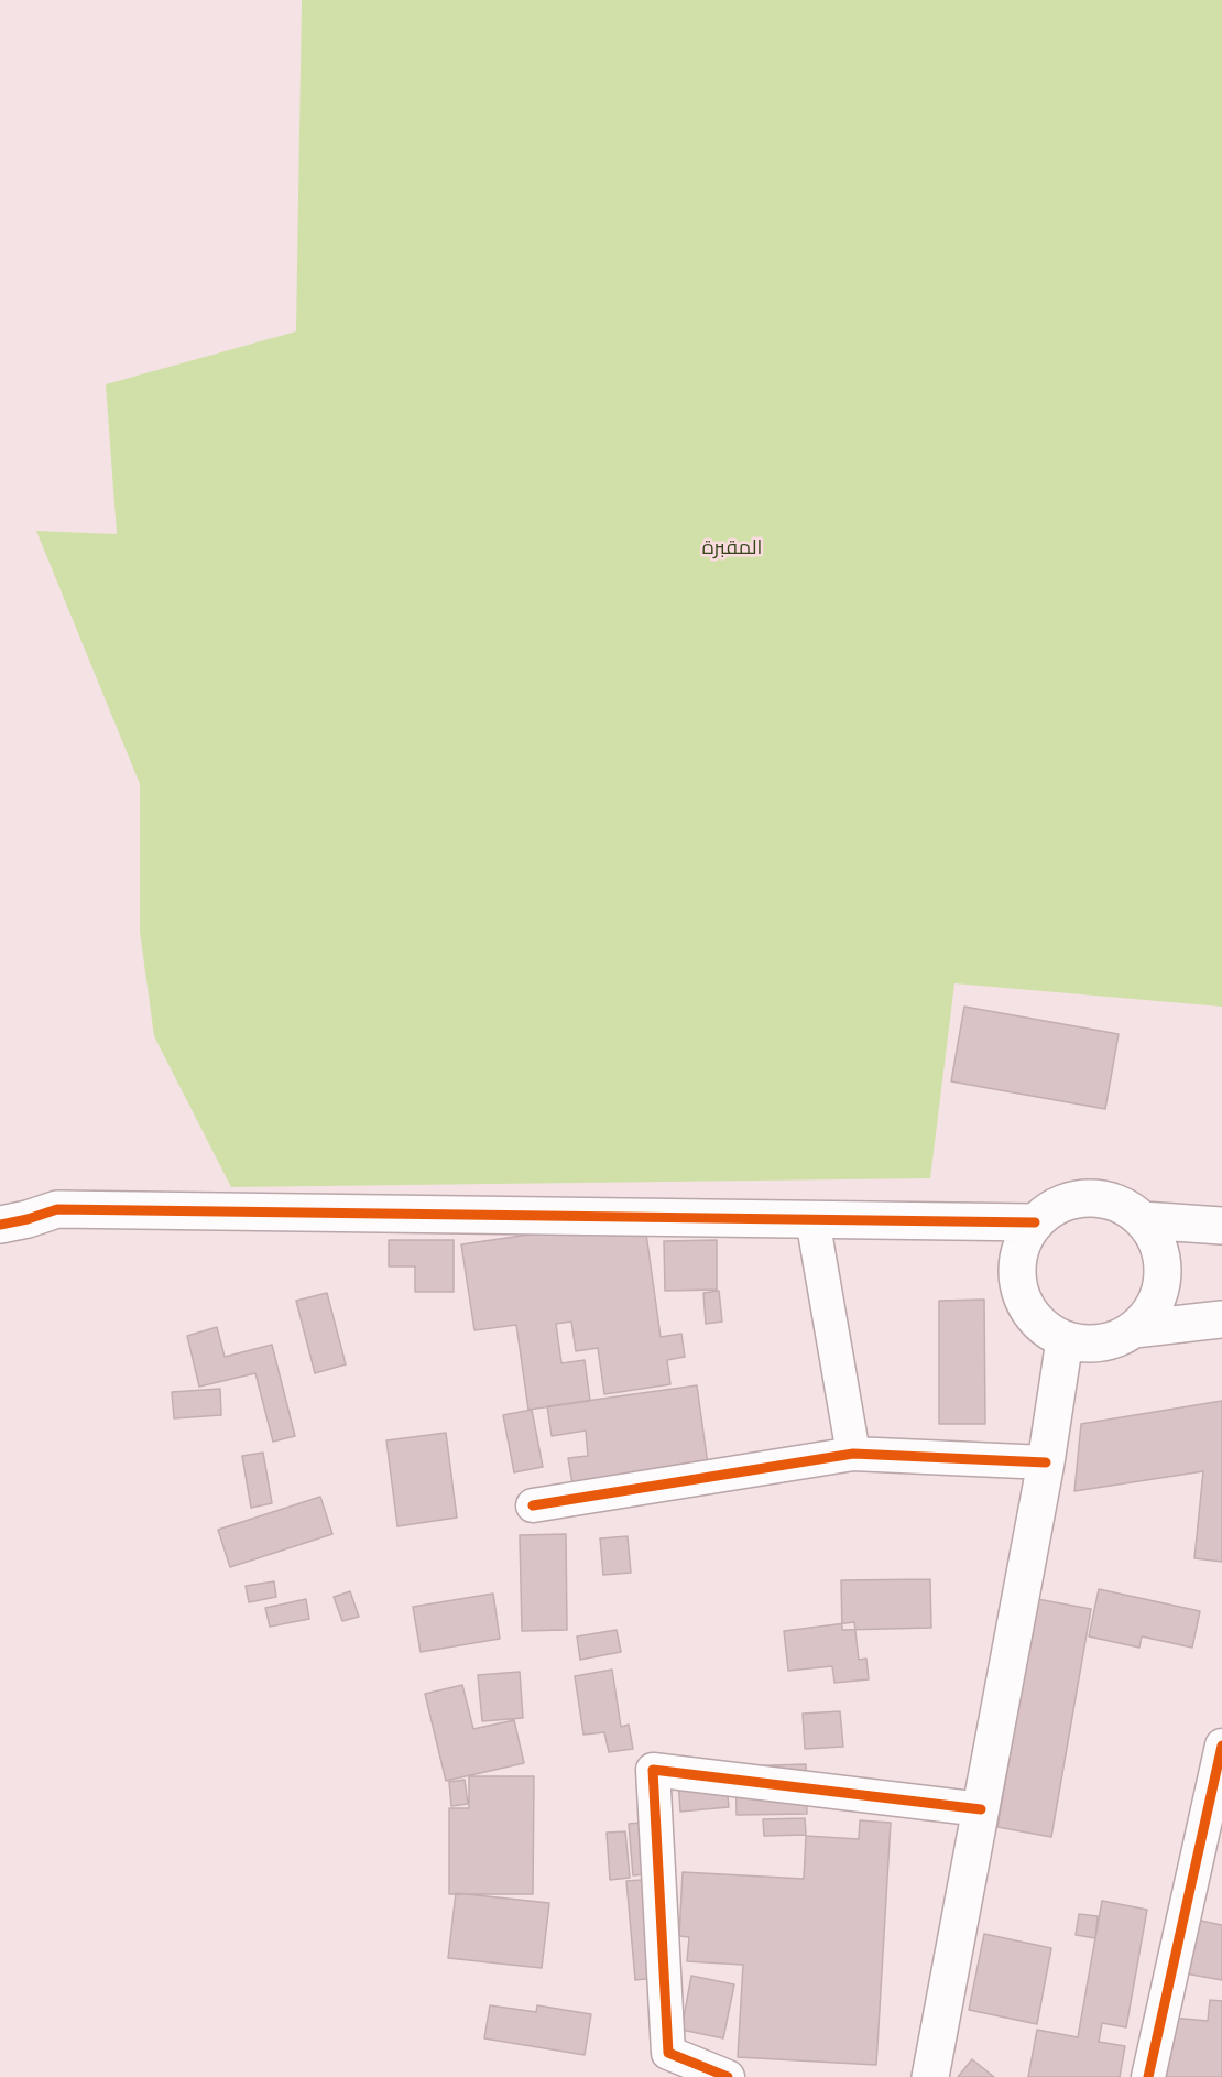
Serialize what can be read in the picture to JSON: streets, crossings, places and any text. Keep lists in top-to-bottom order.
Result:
{
  "parks": ["المقبرة"]
}
